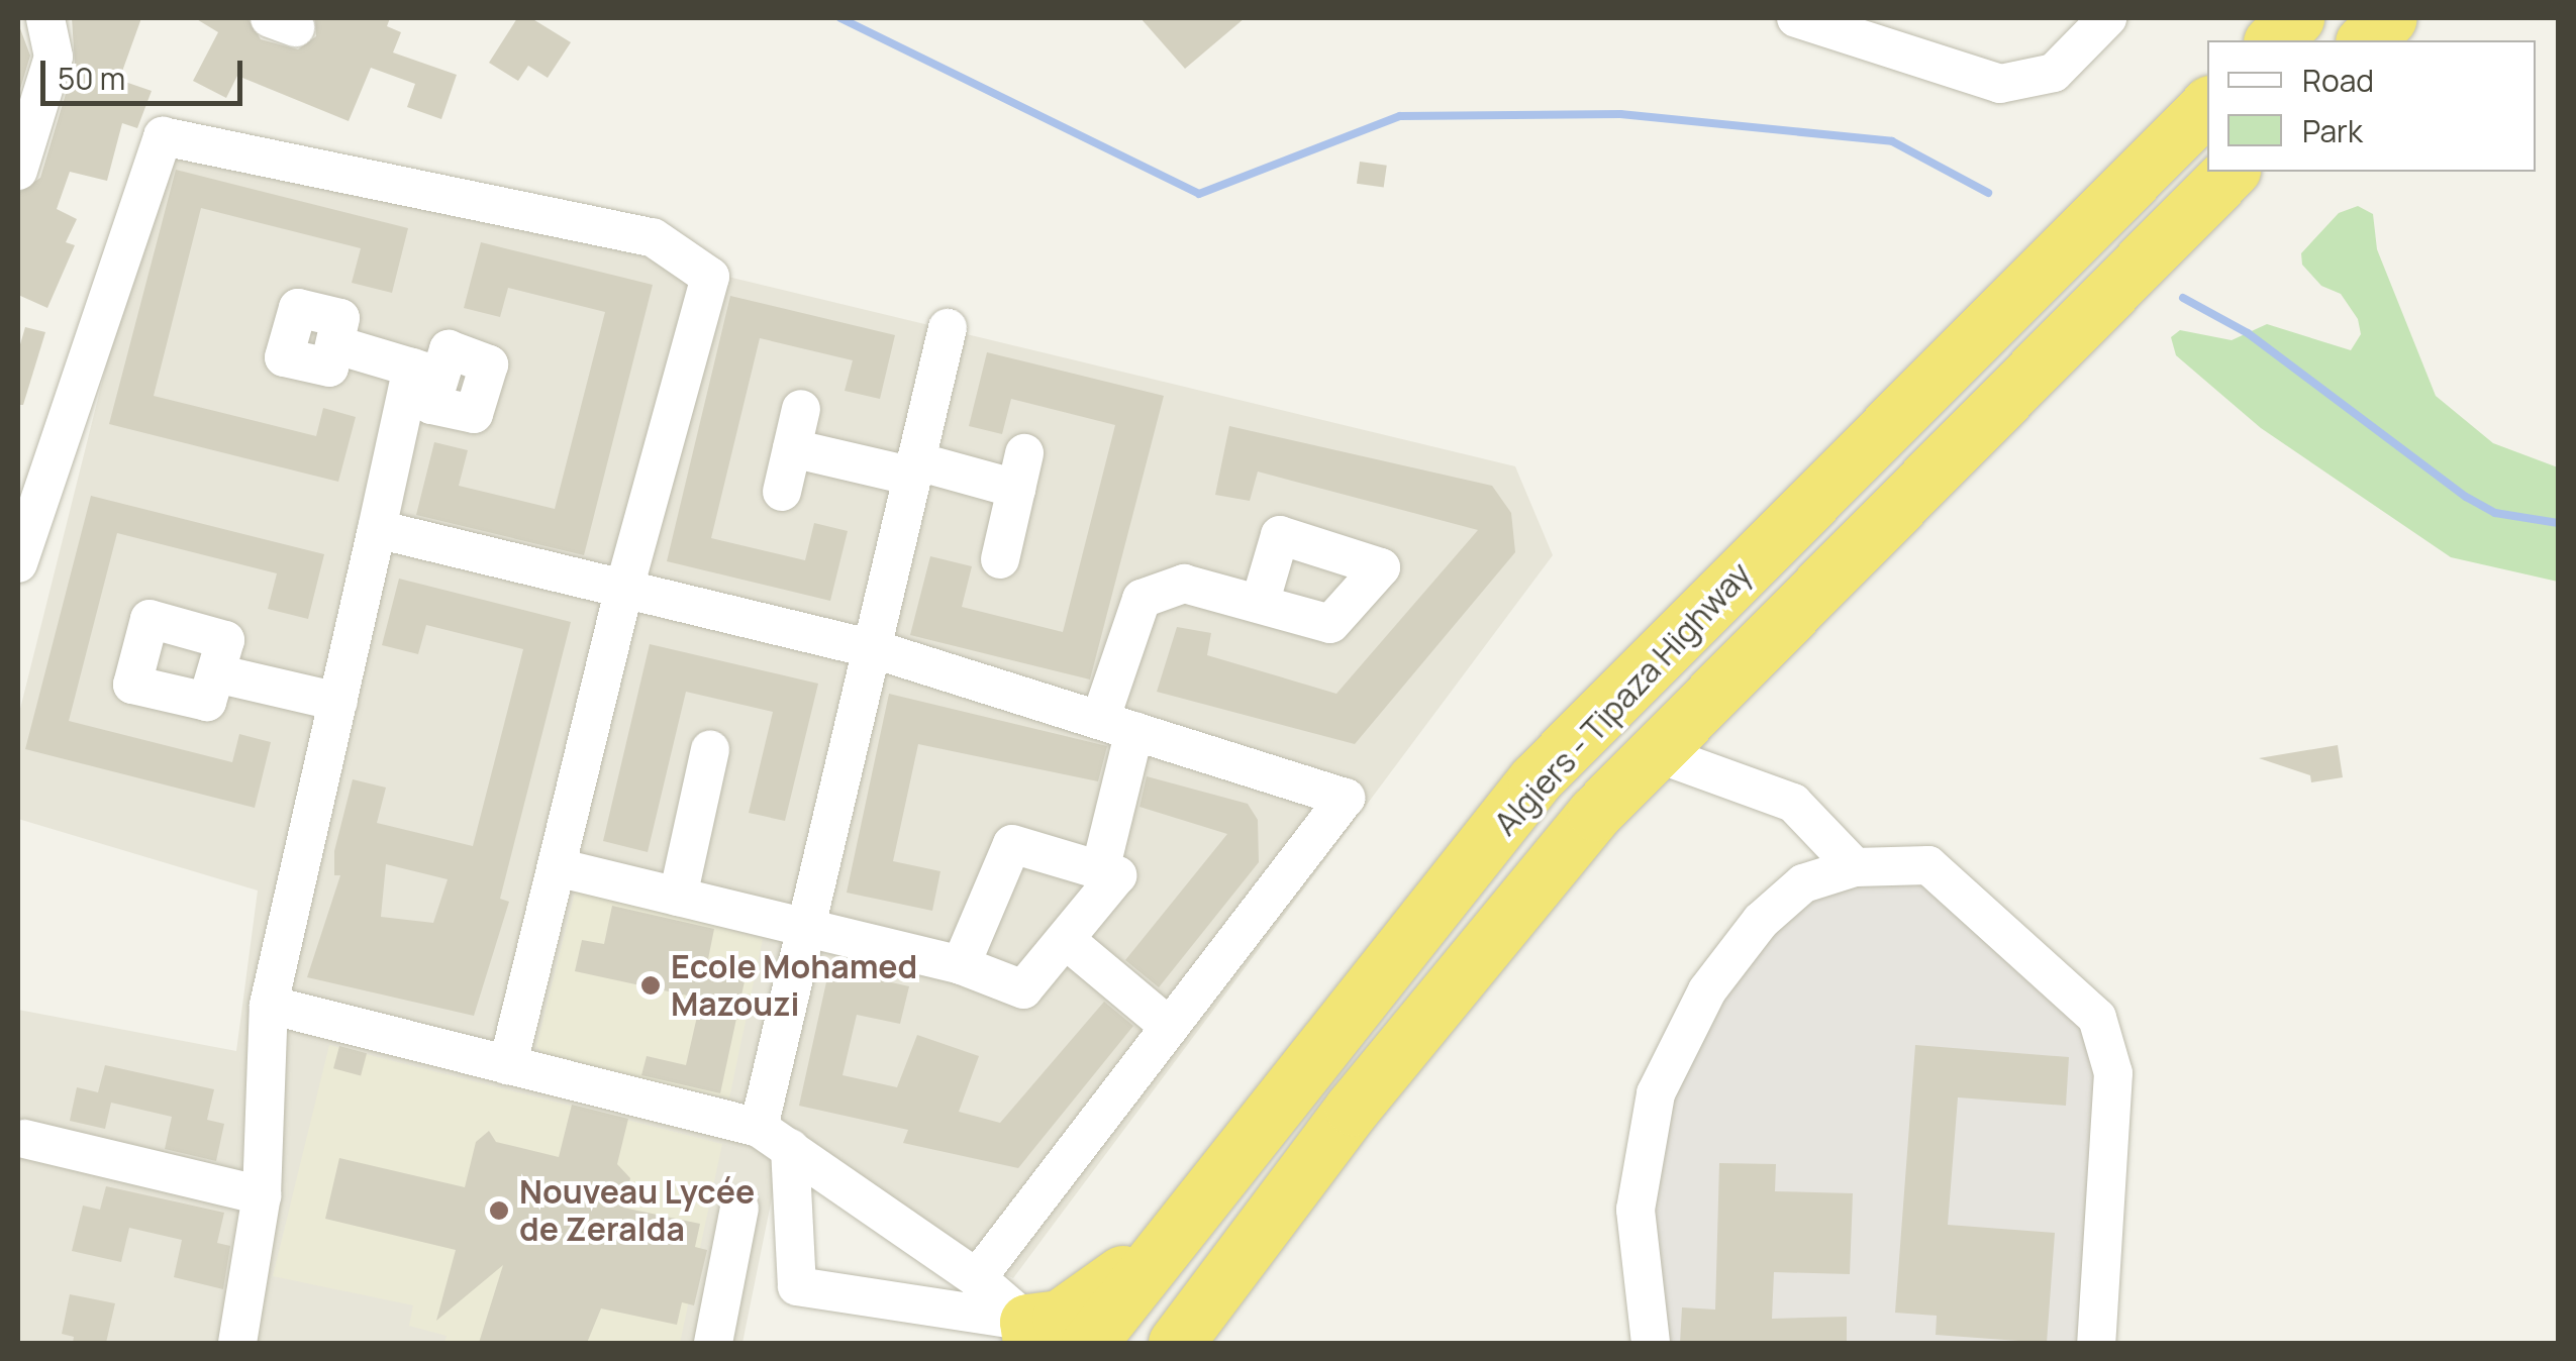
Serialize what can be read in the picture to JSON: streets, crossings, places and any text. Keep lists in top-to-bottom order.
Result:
{
  "streets": {
    "highway": ["Algiers - Tipaza Highway"]
  },
  "places": ["Ecole Mohamed Mazouzi", "Nouveau Lycée de Zeralda"],
  "legend": ["Road", "Park"],
  "scale_bar": "50 m"
}
